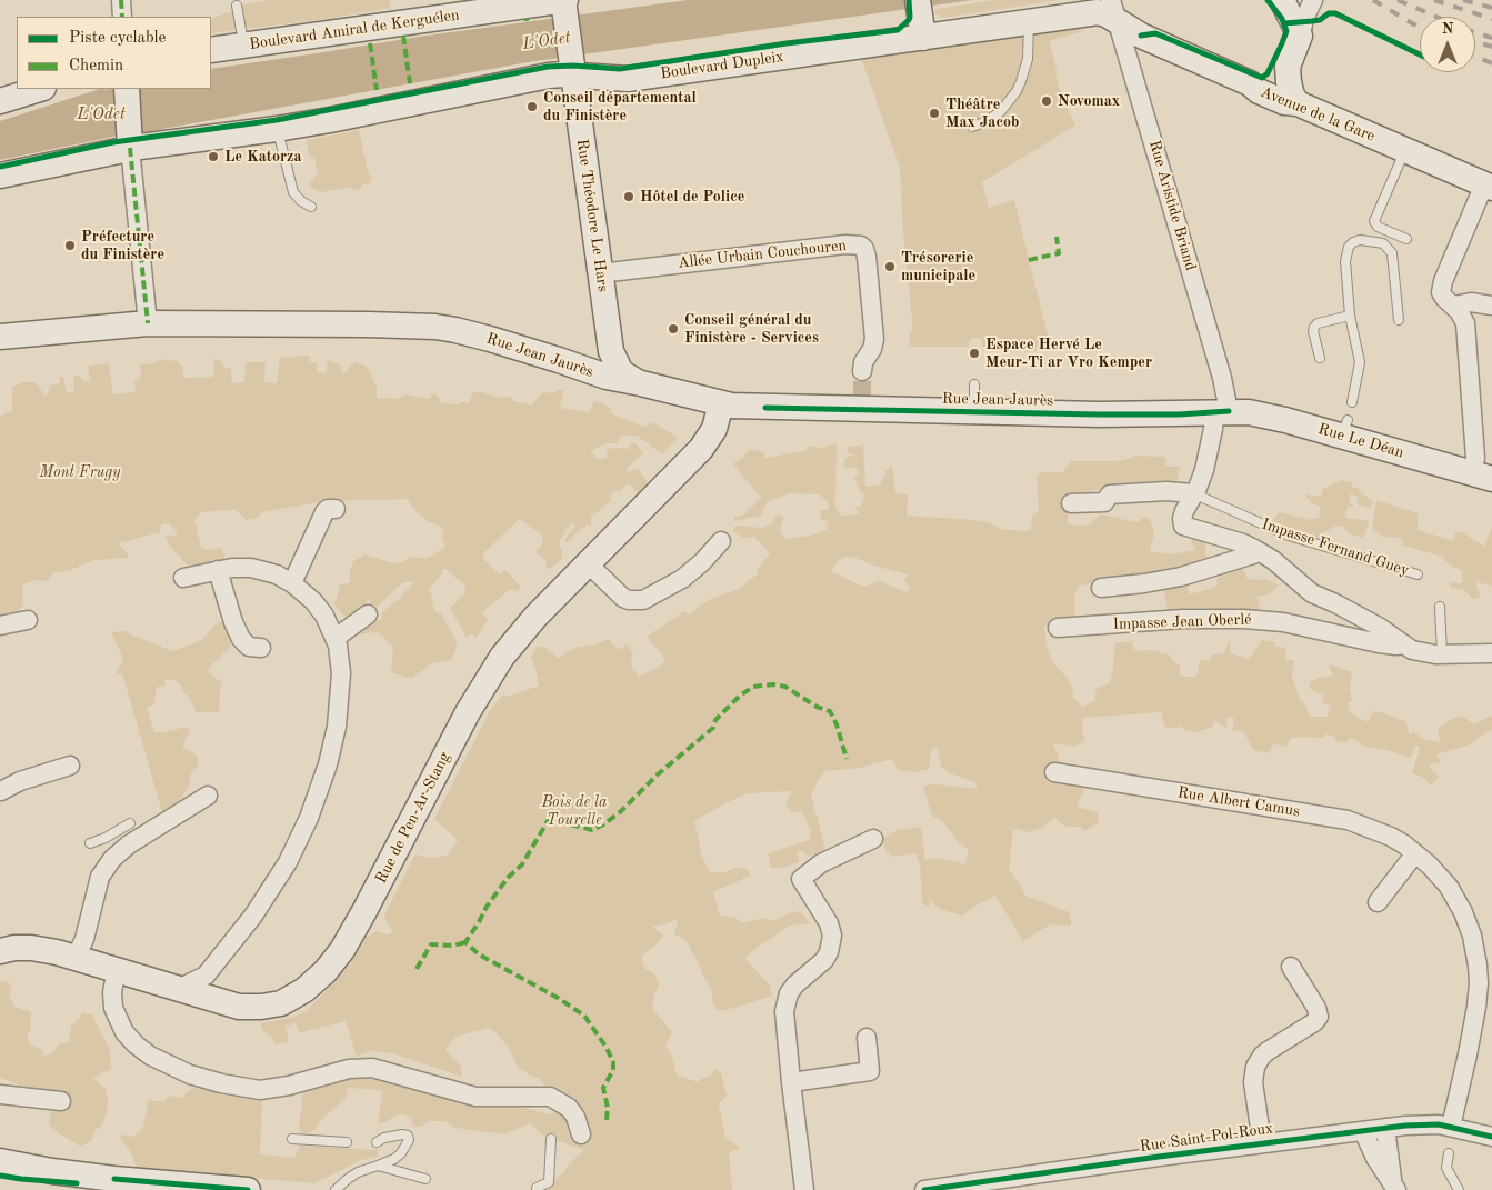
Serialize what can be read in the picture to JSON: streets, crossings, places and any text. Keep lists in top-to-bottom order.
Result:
{
  "streets": {
    "street": [
      "Boulevard Amiral de Kerguélen",
      "Boulevard Dupleix",
      "Avenue de la Gare",
      "Rue Aristide Briand",
      "Rue Théodore Le Hars",
      "Allée Urbain Couchouren",
      "Rue Jean Jaurès",
      "Rue Le Déan",
      "Impasse Jean Oberlé",
      "Rue Albert Camus",
      "Rue de Pen-Ar-Stang",
      "Rue Saint-Pol-Roux"
    ],
    "lane": ["Impasse Fernand Guey"]
  },
  "crossings": [
    ["Boulevard Amiral de Kerguélen", "Rue Théodore Le Hars"],
    ["Boulevard Dupleix", "Avenue de la Gare"],
    ["Boulevard Dupleix", "Rue Aristide Briand"],
    ["Boulevard Dupleix", "Rue Théodore Le Hars"],
    ["Avenue de la Gare", "Rue Aristide Briand"],
    ["Rue Aristide Briand", "Rue Jean Jaurès"],
    ["Rue Aristide Briand", "Rue Le Déan"],
    ["Rue Aristide Briand", "Impasse Fernand Guey"],
    ["Rue Théodore Le Hars", "Allée Urbain Couchouren"],
    ["Rue Théodore Le Hars", "Rue Jean Jaurès"],
    ["Rue Jean Jaurès", "Rue Le Déan"],
    ["Rue Jean Jaurès", "Rue de Pen-Ar-Stang"],
    ["Rue Albert Camus", "Rue Saint-Pol-Roux"]
  ],
  "water": ["L'Odet"],
  "parks": ["Mont Frugy", "Bois de la Tourelle"],
  "places": [
    "Novomax",
    "Conseil départemental du Finistère",
    "Théâtre Max Jacob",
    "Le Katorza",
    "Hôtel de Police",
    "Préfecture du Finistère",
    "Trésorerie municipale",
    "Conseil général du Finistère - Services",
    "Espace Hervé Le Meur-Ti ar Vro Kemper"
  ],
  "legend": ["Piste cyclable", "Chemin"],
  "north": "top"
}
